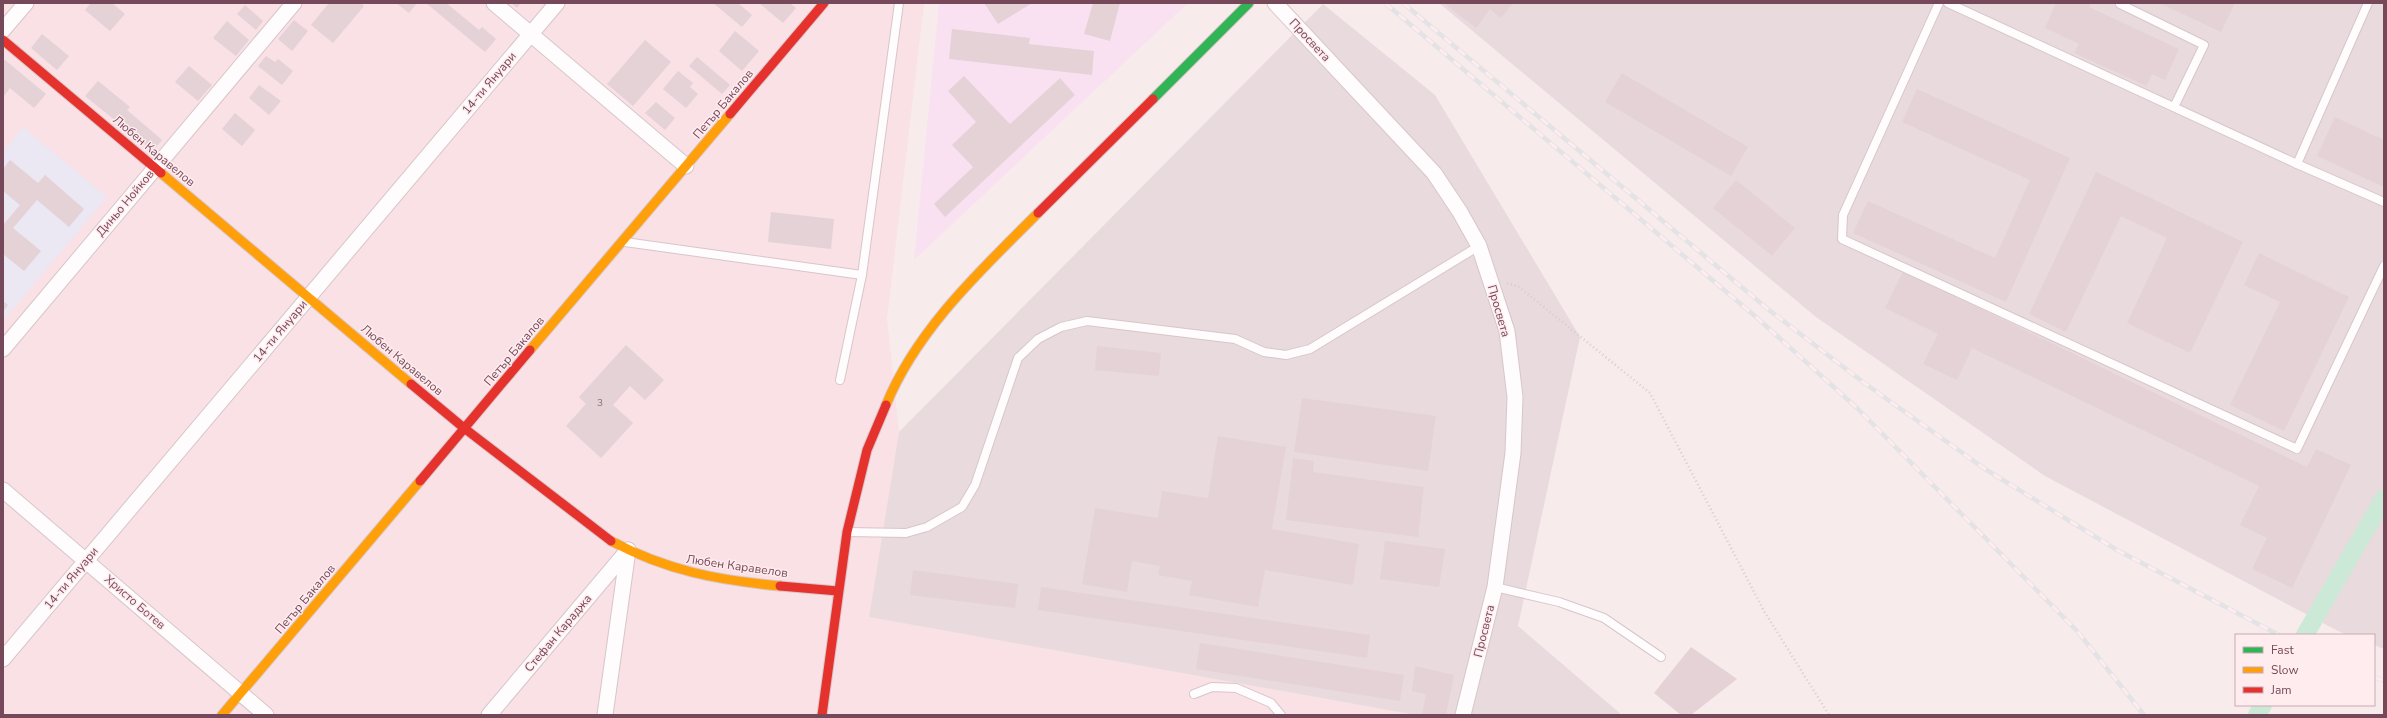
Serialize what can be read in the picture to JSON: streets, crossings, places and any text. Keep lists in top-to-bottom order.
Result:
{
  "streets": {
    "street": [
      "Просвета",
      "14-ти Януари",
      "Петър Бакалов",
      "Любен Каравелов",
      "Диньо Нойков",
      "Христо Ботев",
      "Стефан Караджа"
    ]
  },
  "crossings": [
    ["14-ти Януари", "Любен Каравелов"],
    ["14-ти Януари", "Христо Ботев"],
    ["Петър Бакалов", "Любен Каравелов"],
    ["Петър Бакалов", "Христо Ботев"],
    ["Любен Каравелов", "Диньо Нойков"],
    ["Любен Каравелов", "Стефан Караджа"]
  ],
  "house_numbers": ["3"],
  "legend": ["Fast", "Slow", "Jam"]
}
